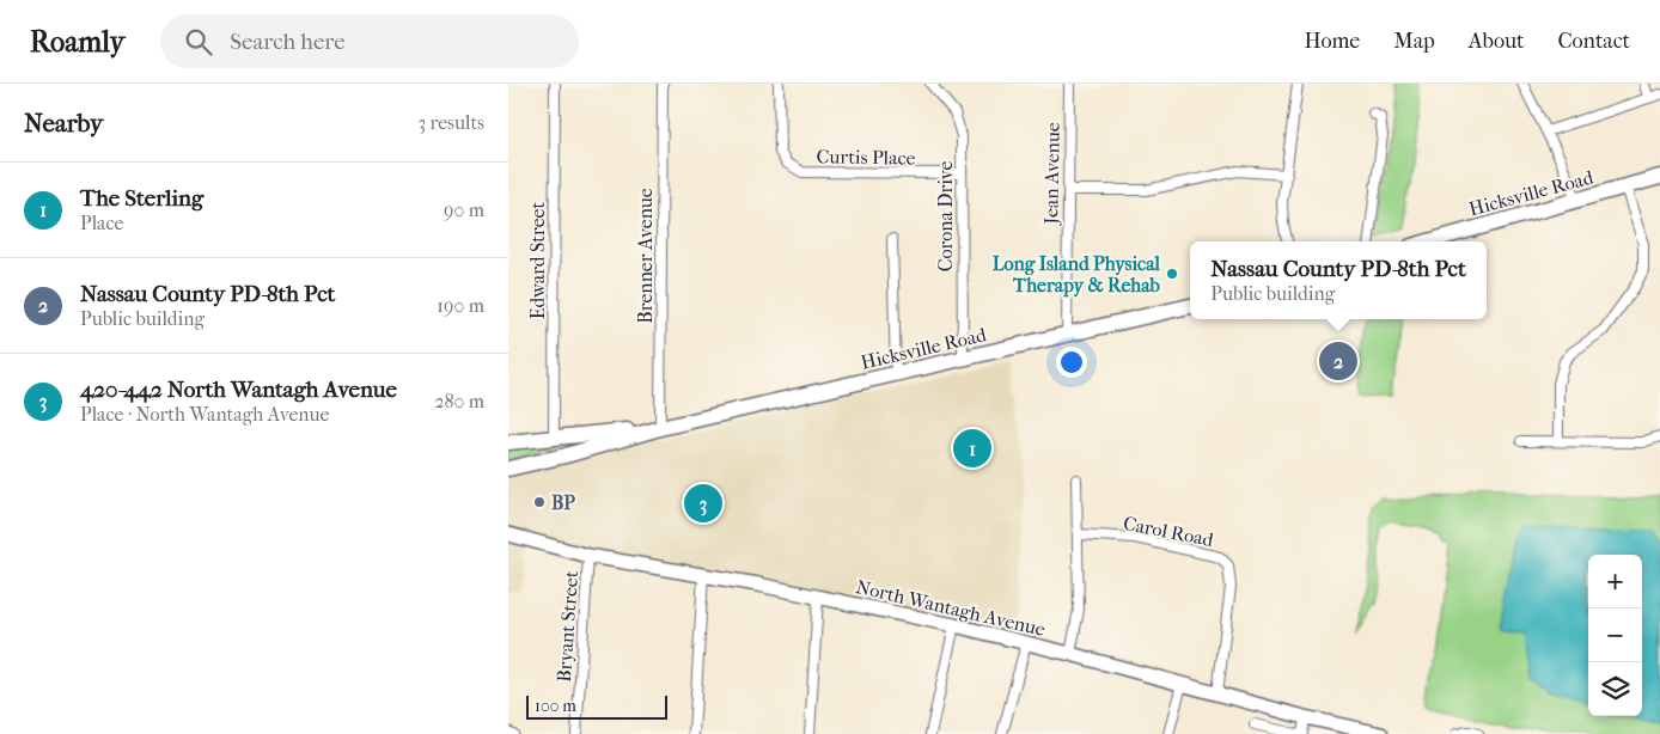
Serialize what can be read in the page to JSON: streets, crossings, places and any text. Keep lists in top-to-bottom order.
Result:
{
  "streets": {
    "main road": ["Hicksville Road", "North Wantagh Avenue"],
    "street": [
      "Curtis Place",
      "Jean Avenue",
      "Corona Drive",
      "Brenner Avenue",
      "Edward Street",
      "Carol Road",
      "Bryant Street"
    ]
  },
  "crossings": [
    ["Curtis Place", "Corona Drive"],
    ["Jean Avenue", "Hicksville Road"],
    ["Hicksville Road", "Corona Drive"],
    ["Hicksville Road", "Brenner Avenue"],
    ["Hicksville Road", "Edward Street"],
    ["Carol Road", "North Wantagh Avenue"],
    ["North Wantagh Avenue", "Bryant Street"]
  ],
  "places": ["Long Island Physical Therapy & Rehab", "BP"],
  "scale_bar": "100 m",
  "page": {
    "header": "Roamly",
    "search": "Search here",
    "nav": [
      "Home",
      "Map",
      "About",
      "Contact"
    ],
    "heading": ["Nearby", "3 results"],
    "list": [
      {
        "mark": "1",
        "name": "The Sterling",
        "note": "Place",
        "value": "90 m"
      },
      {
        "mark": "2",
        "name": "Nassau County PD-8th Pct",
        "note": "Public building",
        "value": "190 m"
      },
      {
        "mark": "3",
        "name": "420-442 North Wantagh Avenue",
        "note": "Place · North Wantagh Avenue",
        "value": "280 m"
      }
    ],
    "popup": ["Nassau County PD-8th Pct", "Public building"],
    "pins": ["2", "1", "3"],
    "map_buttons": ["+", "−"],
    "scale": "100 m"
  }
}
